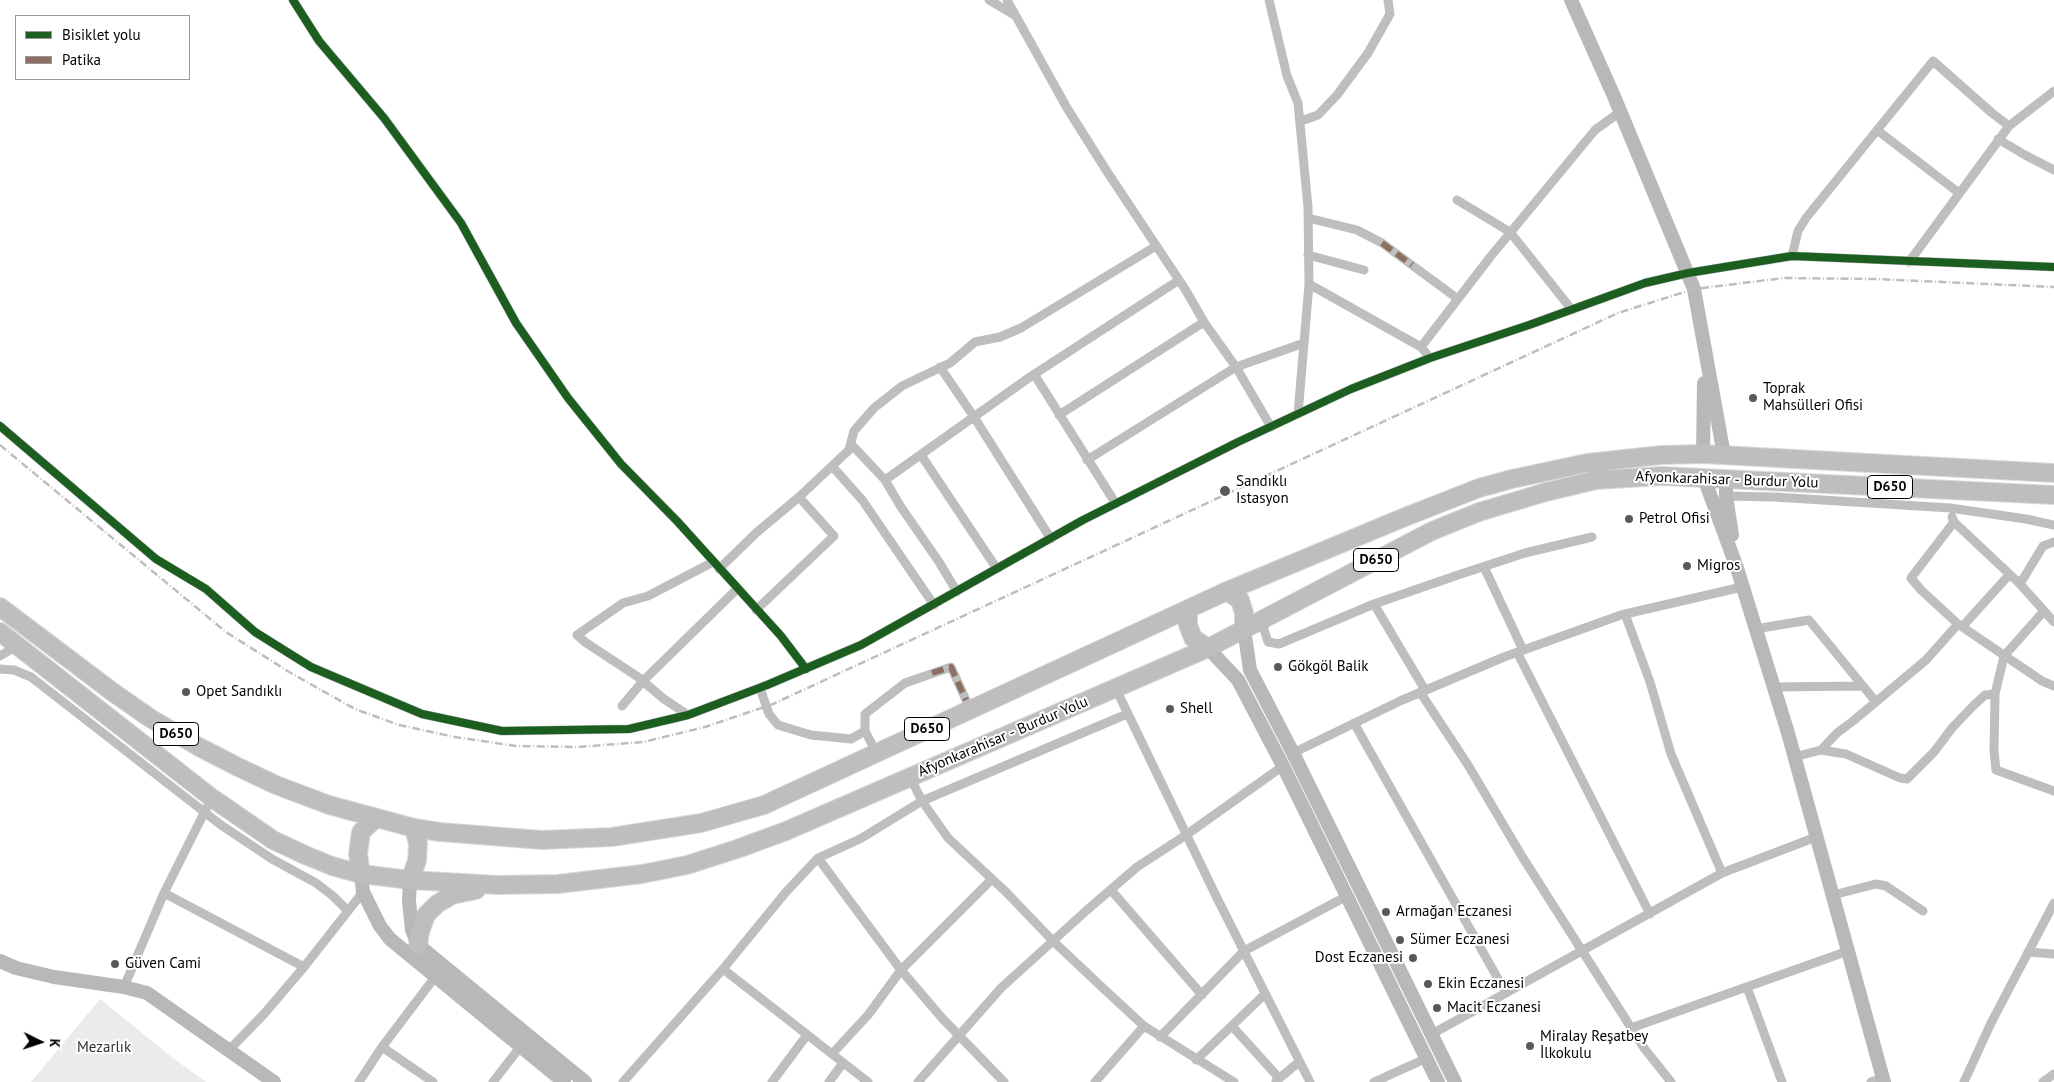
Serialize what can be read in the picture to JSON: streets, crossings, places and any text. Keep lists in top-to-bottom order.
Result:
{
  "streets": {
    "highway": ["Afyonkarahisar - Burdur Yolu", "D650"]
  },
  "parks": ["Mezarlık"],
  "places": [
    "Toprak Mahsülleri Ofisi",
    "Sandıklı Istasyon",
    "Petrol Ofisi",
    "Migros",
    "Gökgöl Balik",
    "Opet Sandıklı",
    "Shell",
    "Armağan Eczanesi",
    "Sümer Eczanesi",
    "Dost Eczanesi",
    "Güven Cami",
    "Ekin Eczanesi",
    "Macit Eczanesi",
    "Miralay Reşatbey İlkokulu"
  ],
  "legend": ["Bisiklet yolu", "Patika"],
  "north": "right"
}
